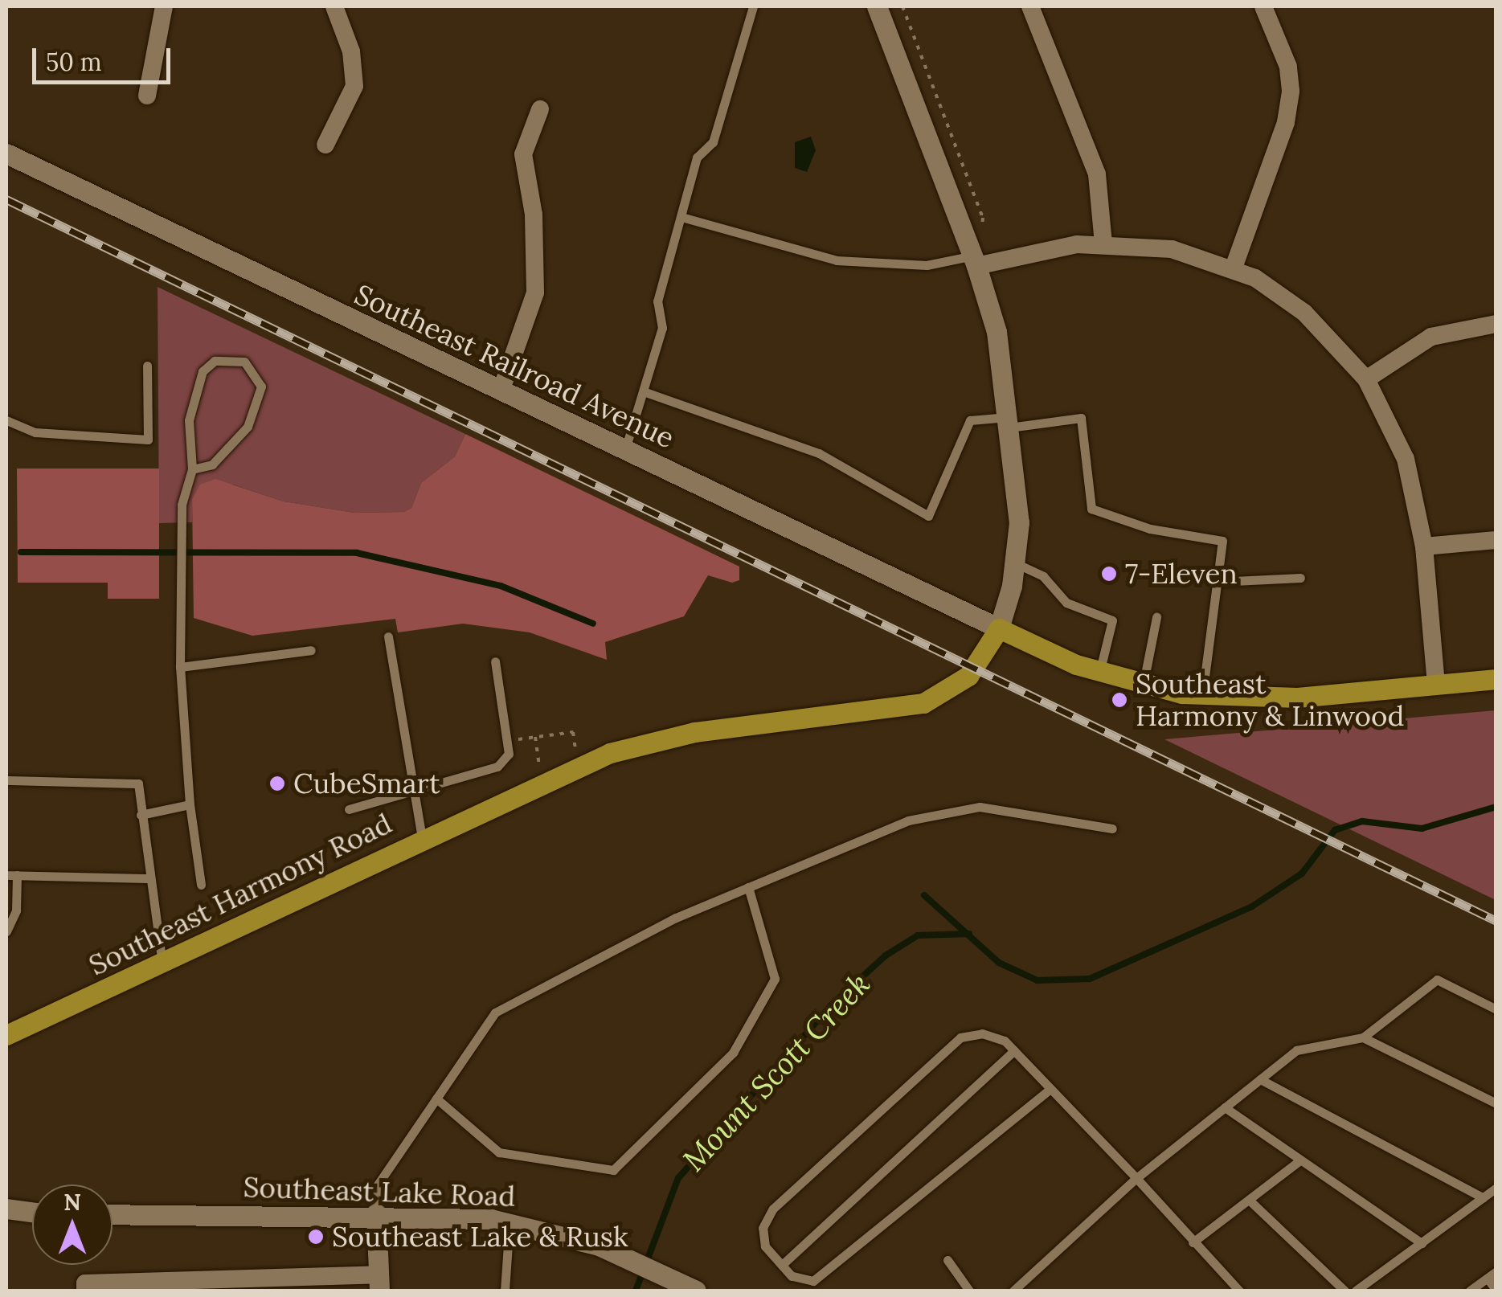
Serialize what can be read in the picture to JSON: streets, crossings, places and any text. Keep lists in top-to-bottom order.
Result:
{
  "streets": {
    "main road": ["Southeast Harmony Road"],
    "street": ["Southeast Railroad Avenue", "Southeast Lake Road"]
  },
  "crossings": [
    ["Southeast Railroad Avenue", "Southeast Harmony Road"]
  ],
  "water": ["Mount Scott Creek"],
  "places": [
    "7-Eleven",
    "Southeast Harmony & Linwood",
    "CubeSmart",
    "Southeast Lake & Rusk"
  ],
  "scale_bar": "50 m",
  "north": "top"
}
